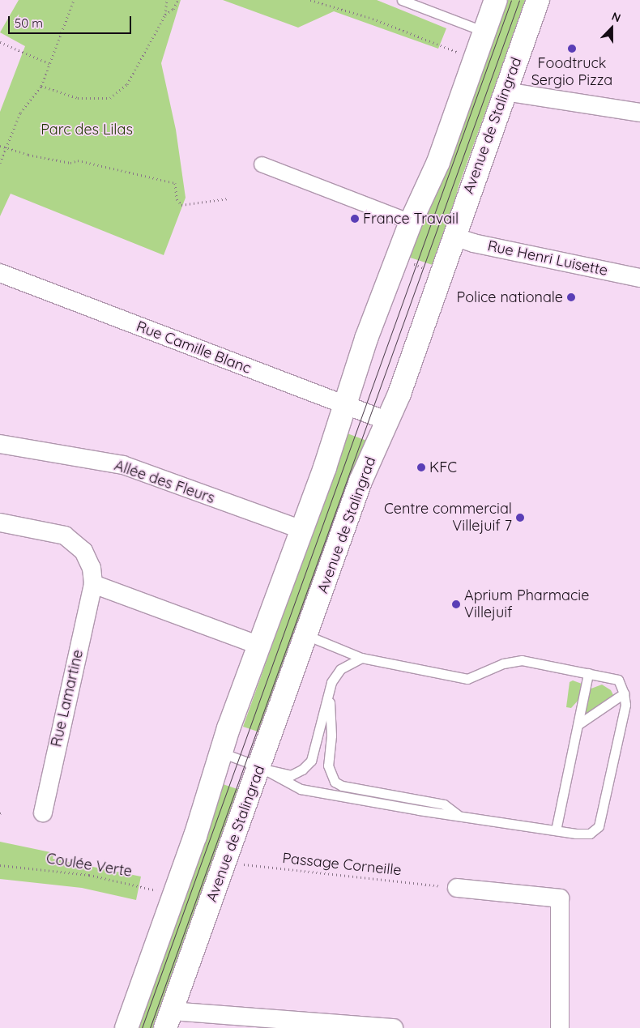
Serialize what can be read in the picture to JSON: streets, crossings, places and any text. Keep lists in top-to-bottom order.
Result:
{
  "streets": {
    "main road": ["Avenue de Stalingrad"],
    "street": [
      "Rue Henri Luisette",
      "Rue Camille Blanc",
      "Allée des Fleurs",
      "Rue Lamartine"
    ],
    "path": ["Passage Corneille", "Coulée Verte"]
  },
  "crossings": [
    ["Avenue de Stalingrad", "Rue Henri Luisette"],
    ["Avenue de Stalingrad", "Rue Camille Blanc"],
    ["Avenue de Stalingrad", "Passage Corneille"]
  ],
  "parks": ["Parc des Lilas"],
  "places": [
    "Foodtruck Sergio Pizza",
    "France Travail",
    "Police nationale",
    "KFC",
    "Centre commercial Villejuif 7",
    "Aprium Pharmacie Villejuif"
  ],
  "scale_bar": "50 m",
  "north": "top"
}
